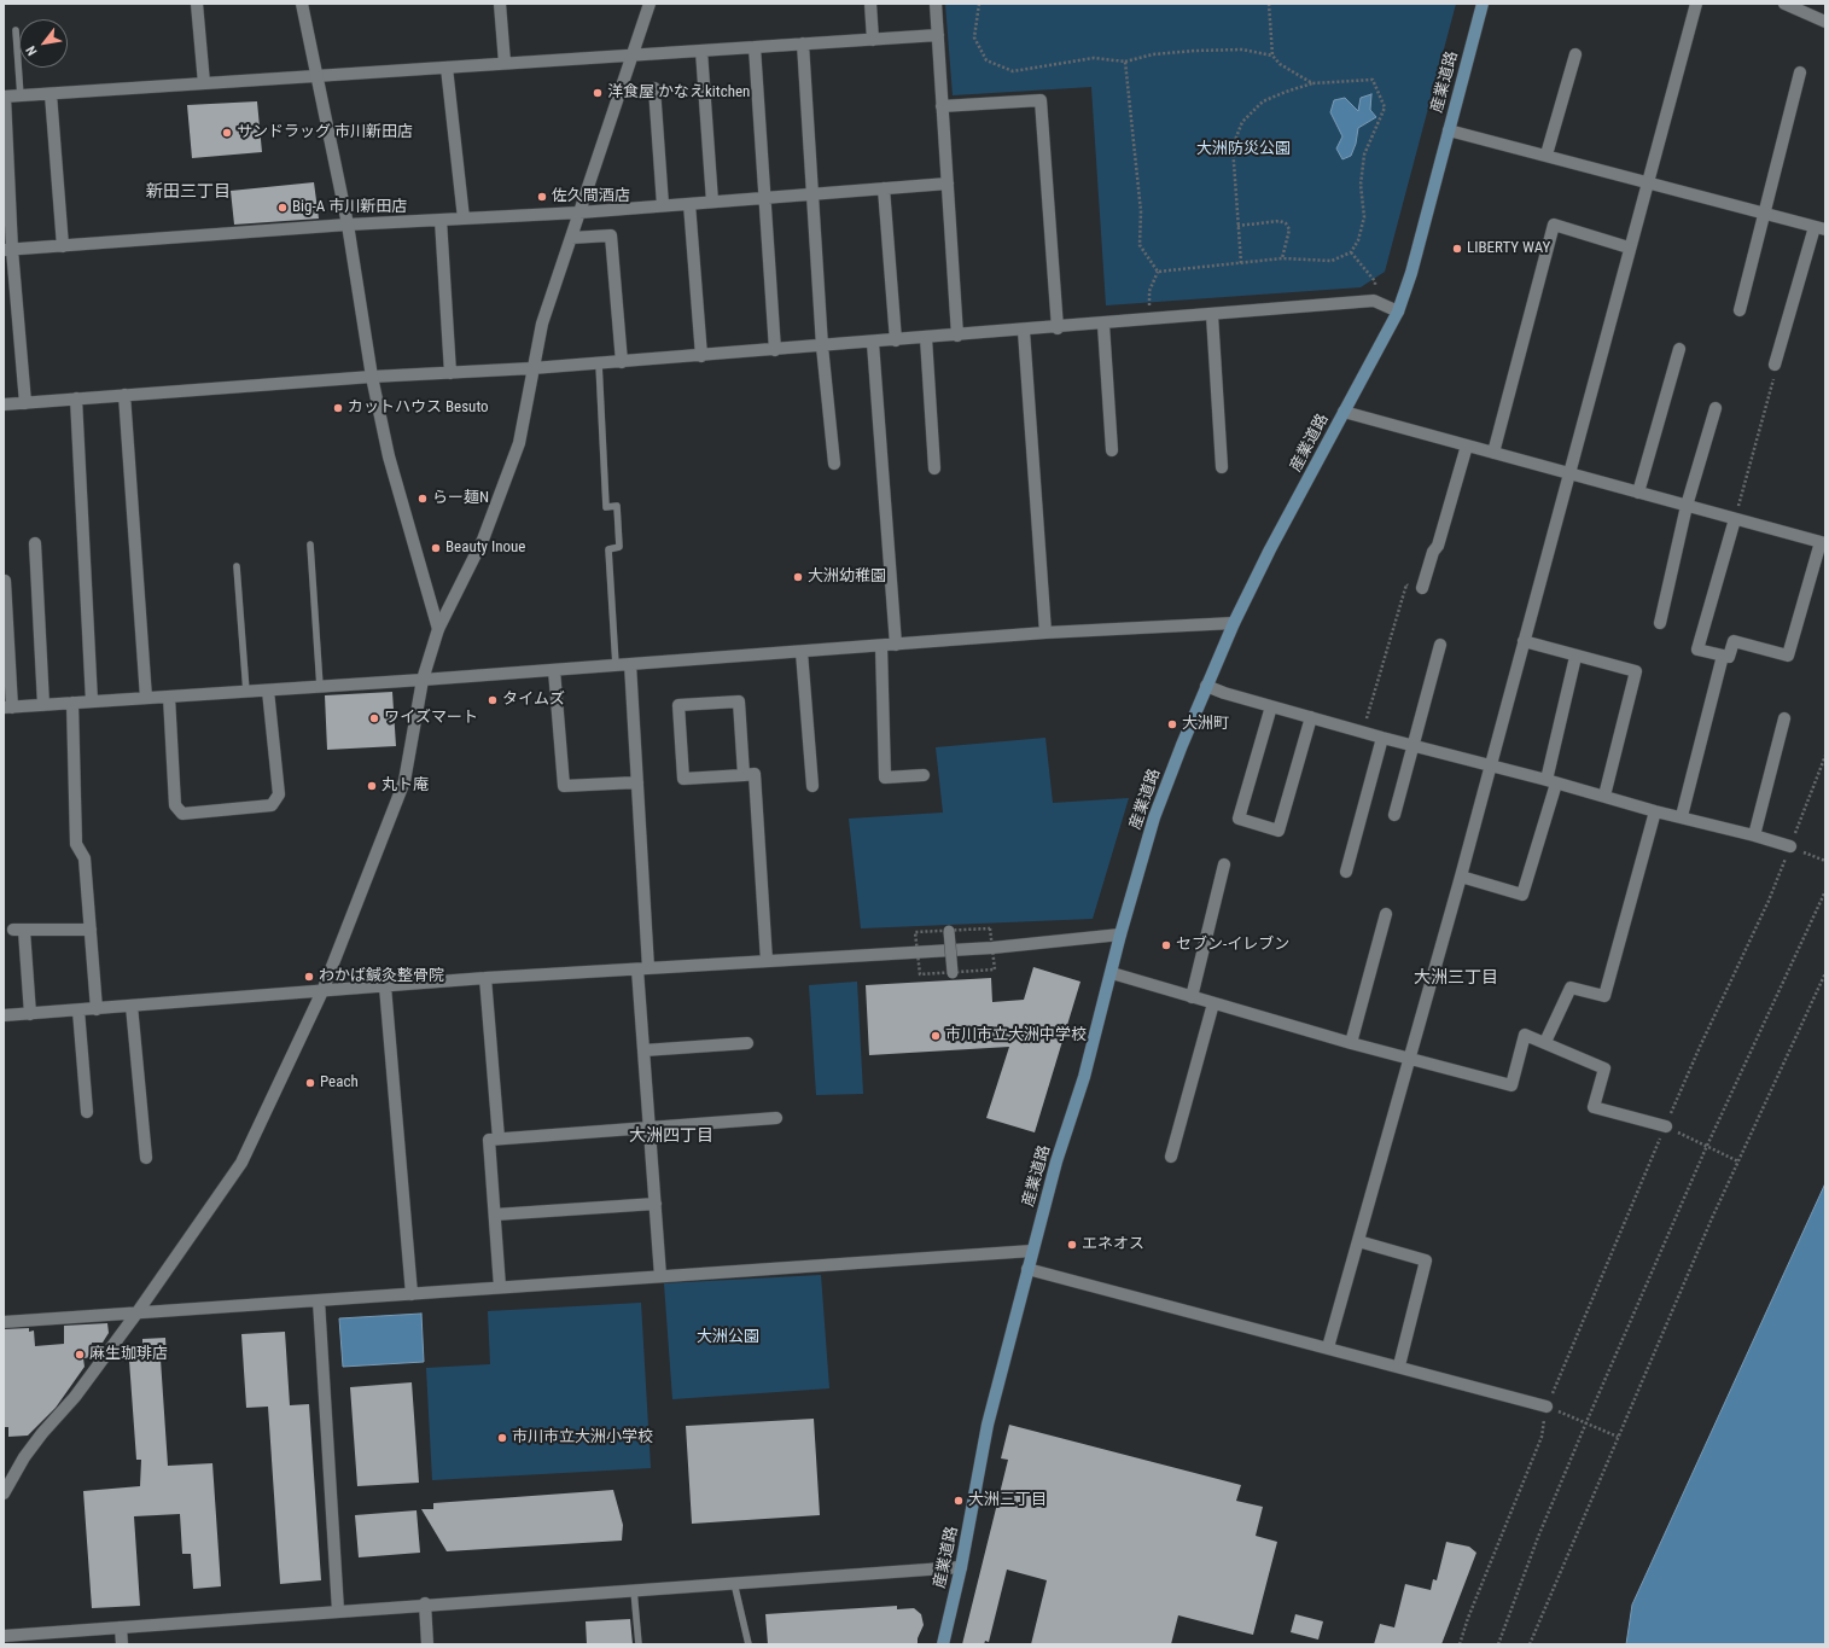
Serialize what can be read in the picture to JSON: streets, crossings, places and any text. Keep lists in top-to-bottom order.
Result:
{
  "streets": {
    "main road": ["産業道路"]
  },
  "districts": ["新田三丁目", "大洲三丁目", "大洲四丁目"],
  "parks": ["大洲防災公園", "大洲公園"],
  "places": [
    "洋食屋 かなえkitchen",
    "サンドラッグ 市川新田店",
    "佐久間酒店",
    "Big-A 市川新田店",
    "LIBERTY WAY",
    "カットハウス Besuto",
    "らー麺N",
    "Beauty Inoue",
    "大洲幼稚園",
    "タイムズ",
    "ワイズマート",
    "大洲町",
    "丸ト庵",
    "セブン-イレブン",
    "わかば鍼灸整骨院",
    "市川市立大洲中学校",
    "Peach",
    "エネオス",
    "麻生珈琲店",
    "市川市立大洲小学校",
    "大洲三丁目"
  ],
  "north": "bottom left"
}
